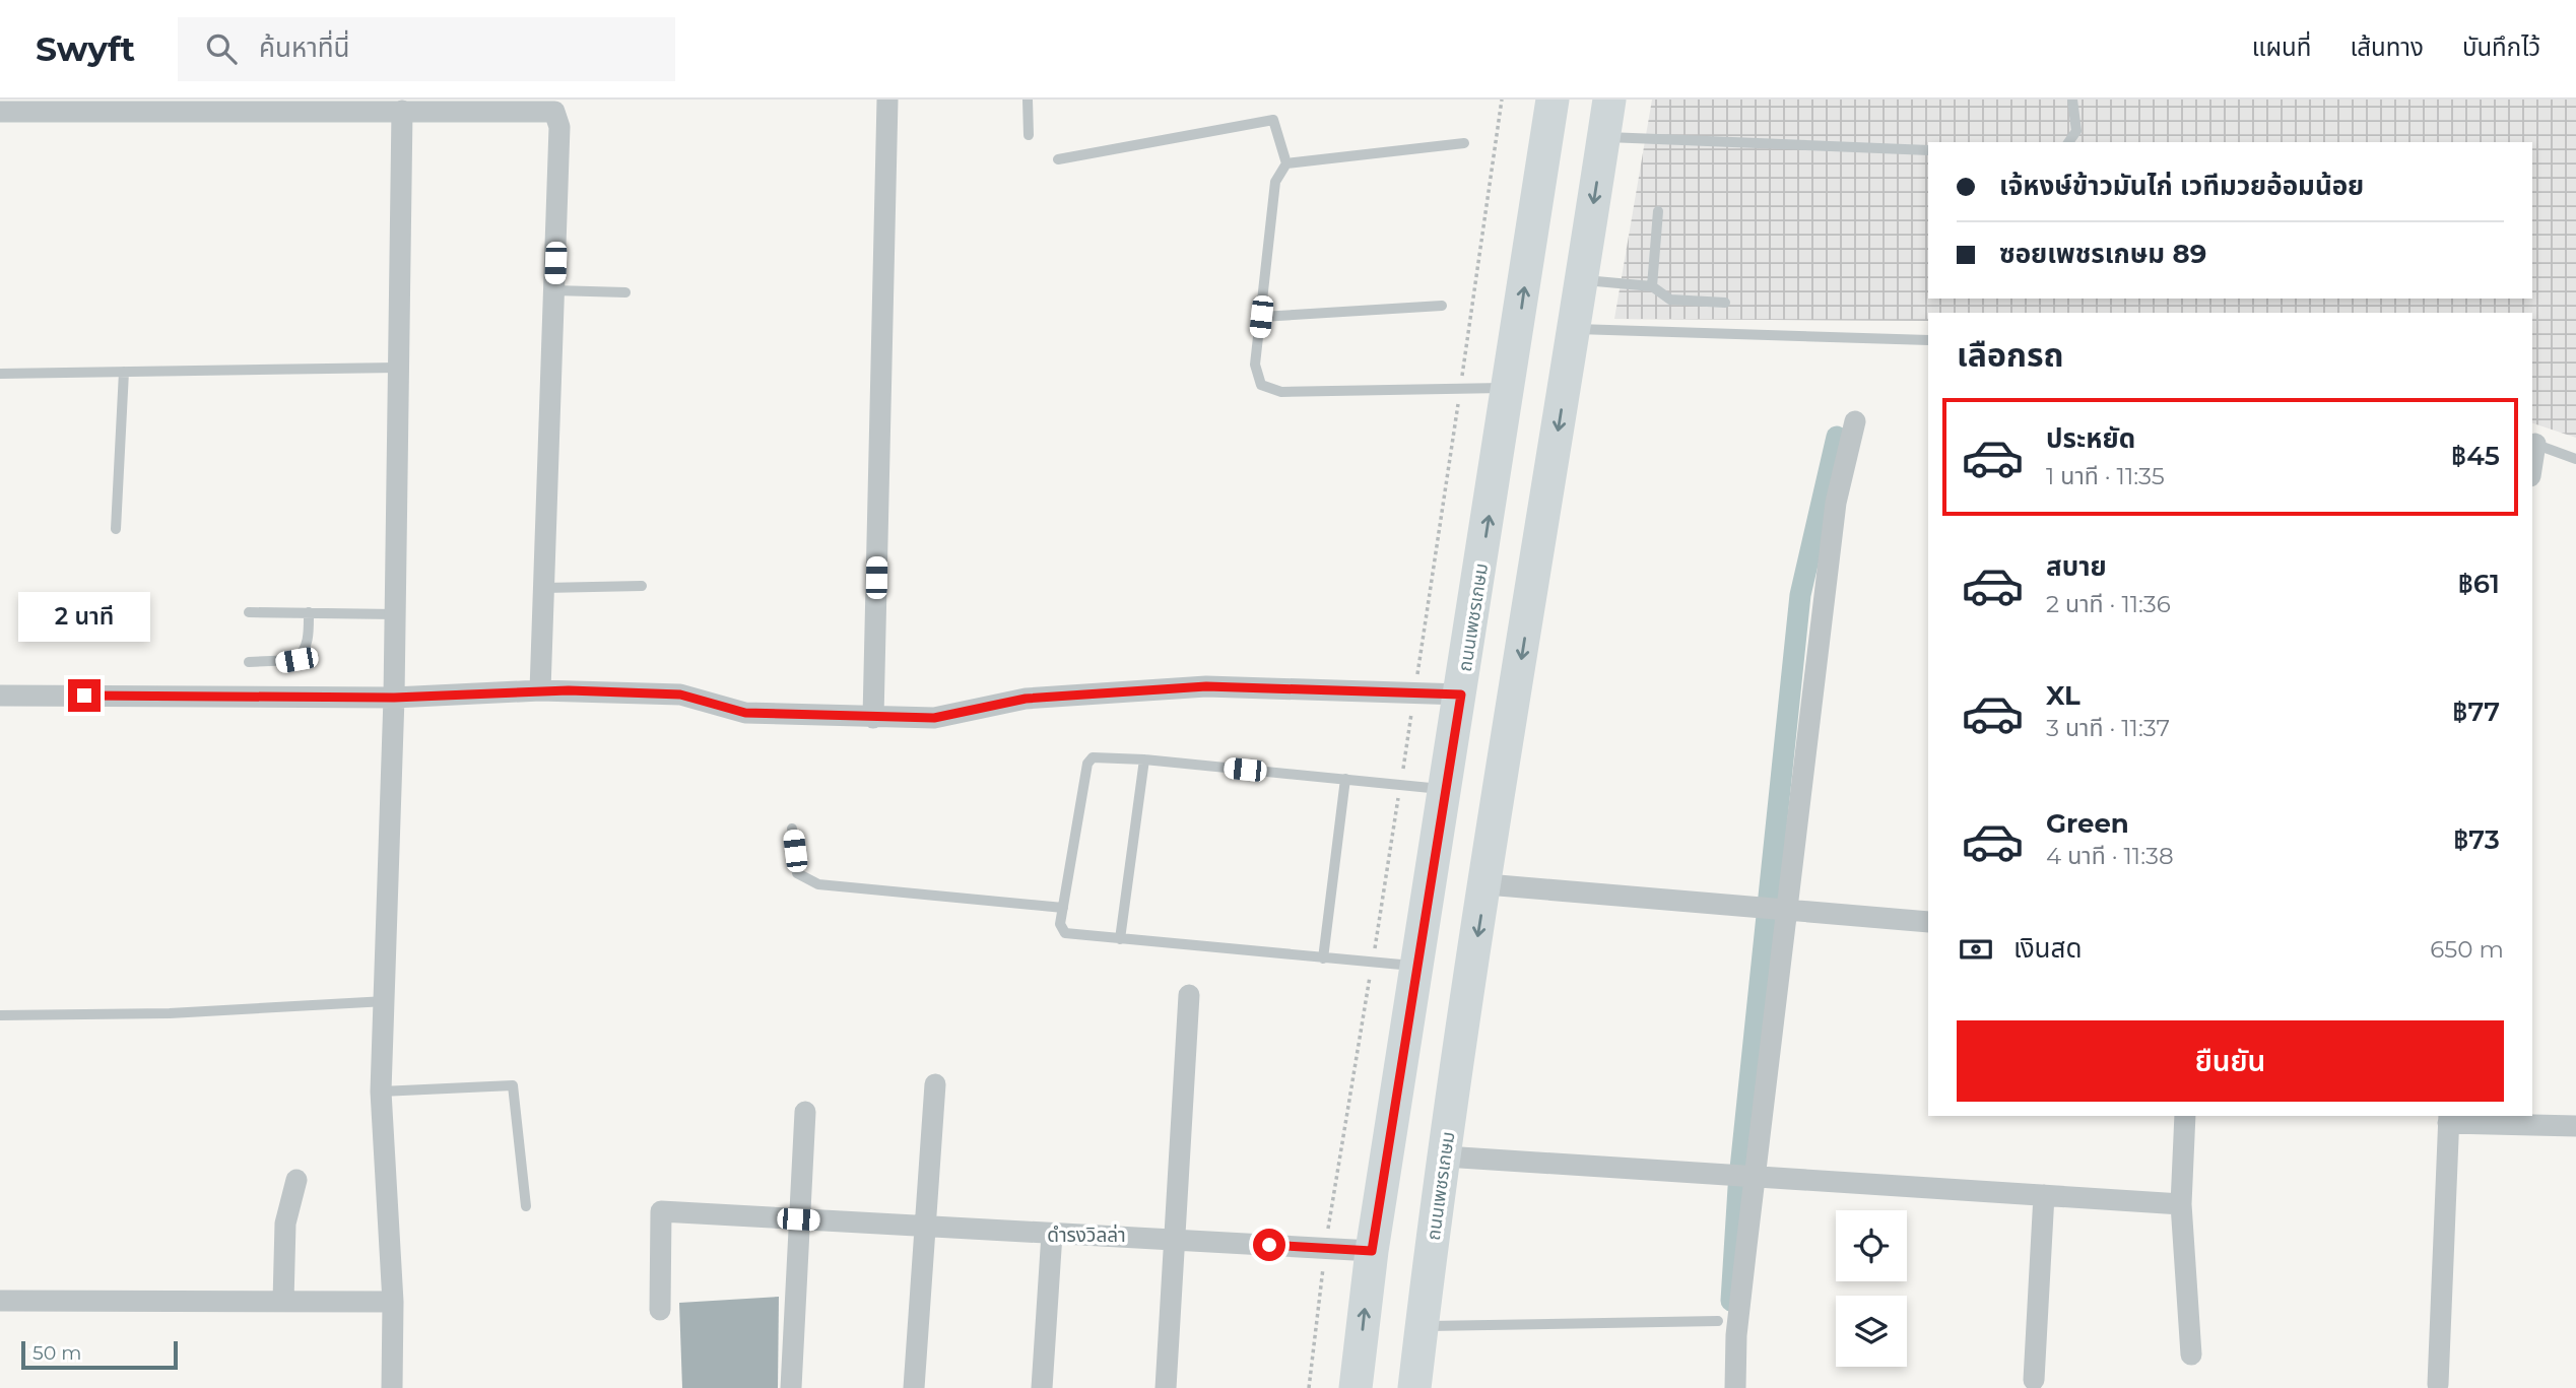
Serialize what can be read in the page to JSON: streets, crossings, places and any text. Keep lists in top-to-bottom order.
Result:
{
  "streets": {
    "main road": ["ถนนเพชรเกษม"]
  },
  "districts": ["ดำรงวิลล่า"],
  "scale_bar": "50 m",
  "page": {
    "header": "Swyft",
    "search": "ค้นหาที่นี่",
    "nav": ["แผนที่", "เส้นทาง", "บันทึกไว้"],
    "banner": ["เจ้หงษ์ข้าวมันไก่ เวทีมวยอ้อมน้อย", "ซอยเพชรเกษม 89"],
    "heading": "เลือกรถ",
    "list": [
      {
        "name": "ประหยัด",
        "note": "1 นาที · 11:35",
        "value": "฿45"
      },
      {
        "name": "สบาย",
        "note": "2 นาที · 11:36",
        "value": "฿61"
      },
      {
        "name": "XL",
        "note": "3 นาที · 11:37",
        "value": "฿77"
      },
      {
        "name": "Green",
        "note": "4 นาที · 11:38",
        "value": "฿73"
      }
    ],
    "bubble": "2 นาที",
    "pay": ["เงินสด", "650 m"],
    "buttons": "ยืนยัน",
    "scale": "50 m"
  }
}
